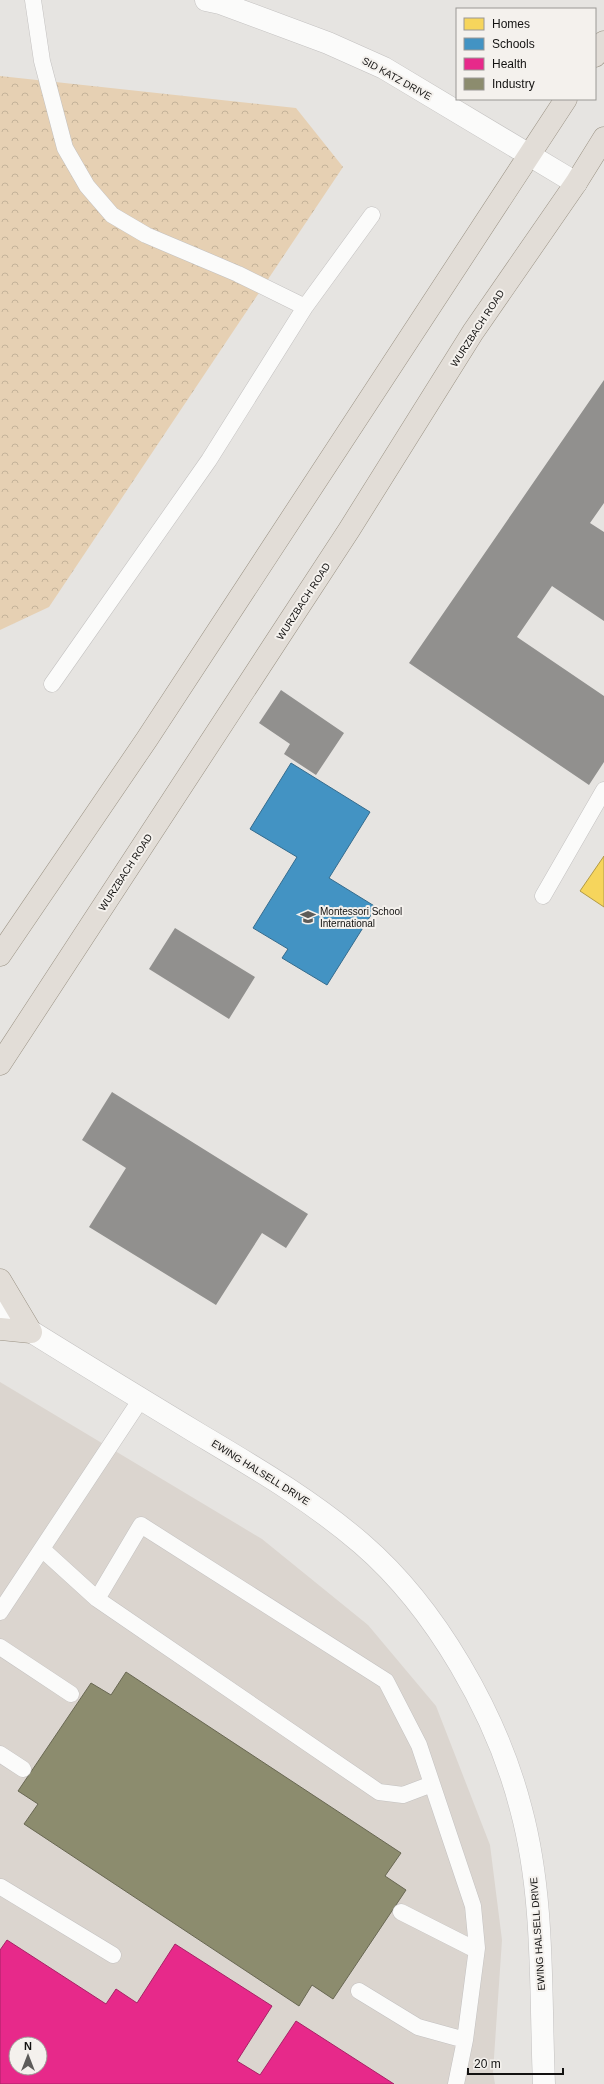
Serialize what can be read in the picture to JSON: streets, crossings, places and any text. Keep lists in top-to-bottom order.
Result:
{
  "streets": {
    "main road": ["WURZBACH ROAD"],
    "street": ["SID KATZ DRIVE", "EWING HALSELL DRIVE"]
  },
  "crossings": [
    ["SID KATZ DRIVE", "WURZBACH ROAD"]
  ],
  "places": {
    "school or university": ["Montessori School International"]
  },
  "legend": [
    "Homes",
    "Schools",
    "Health",
    "Industry"
  ],
  "scale_bar": "20 m",
  "north": "top"
}
